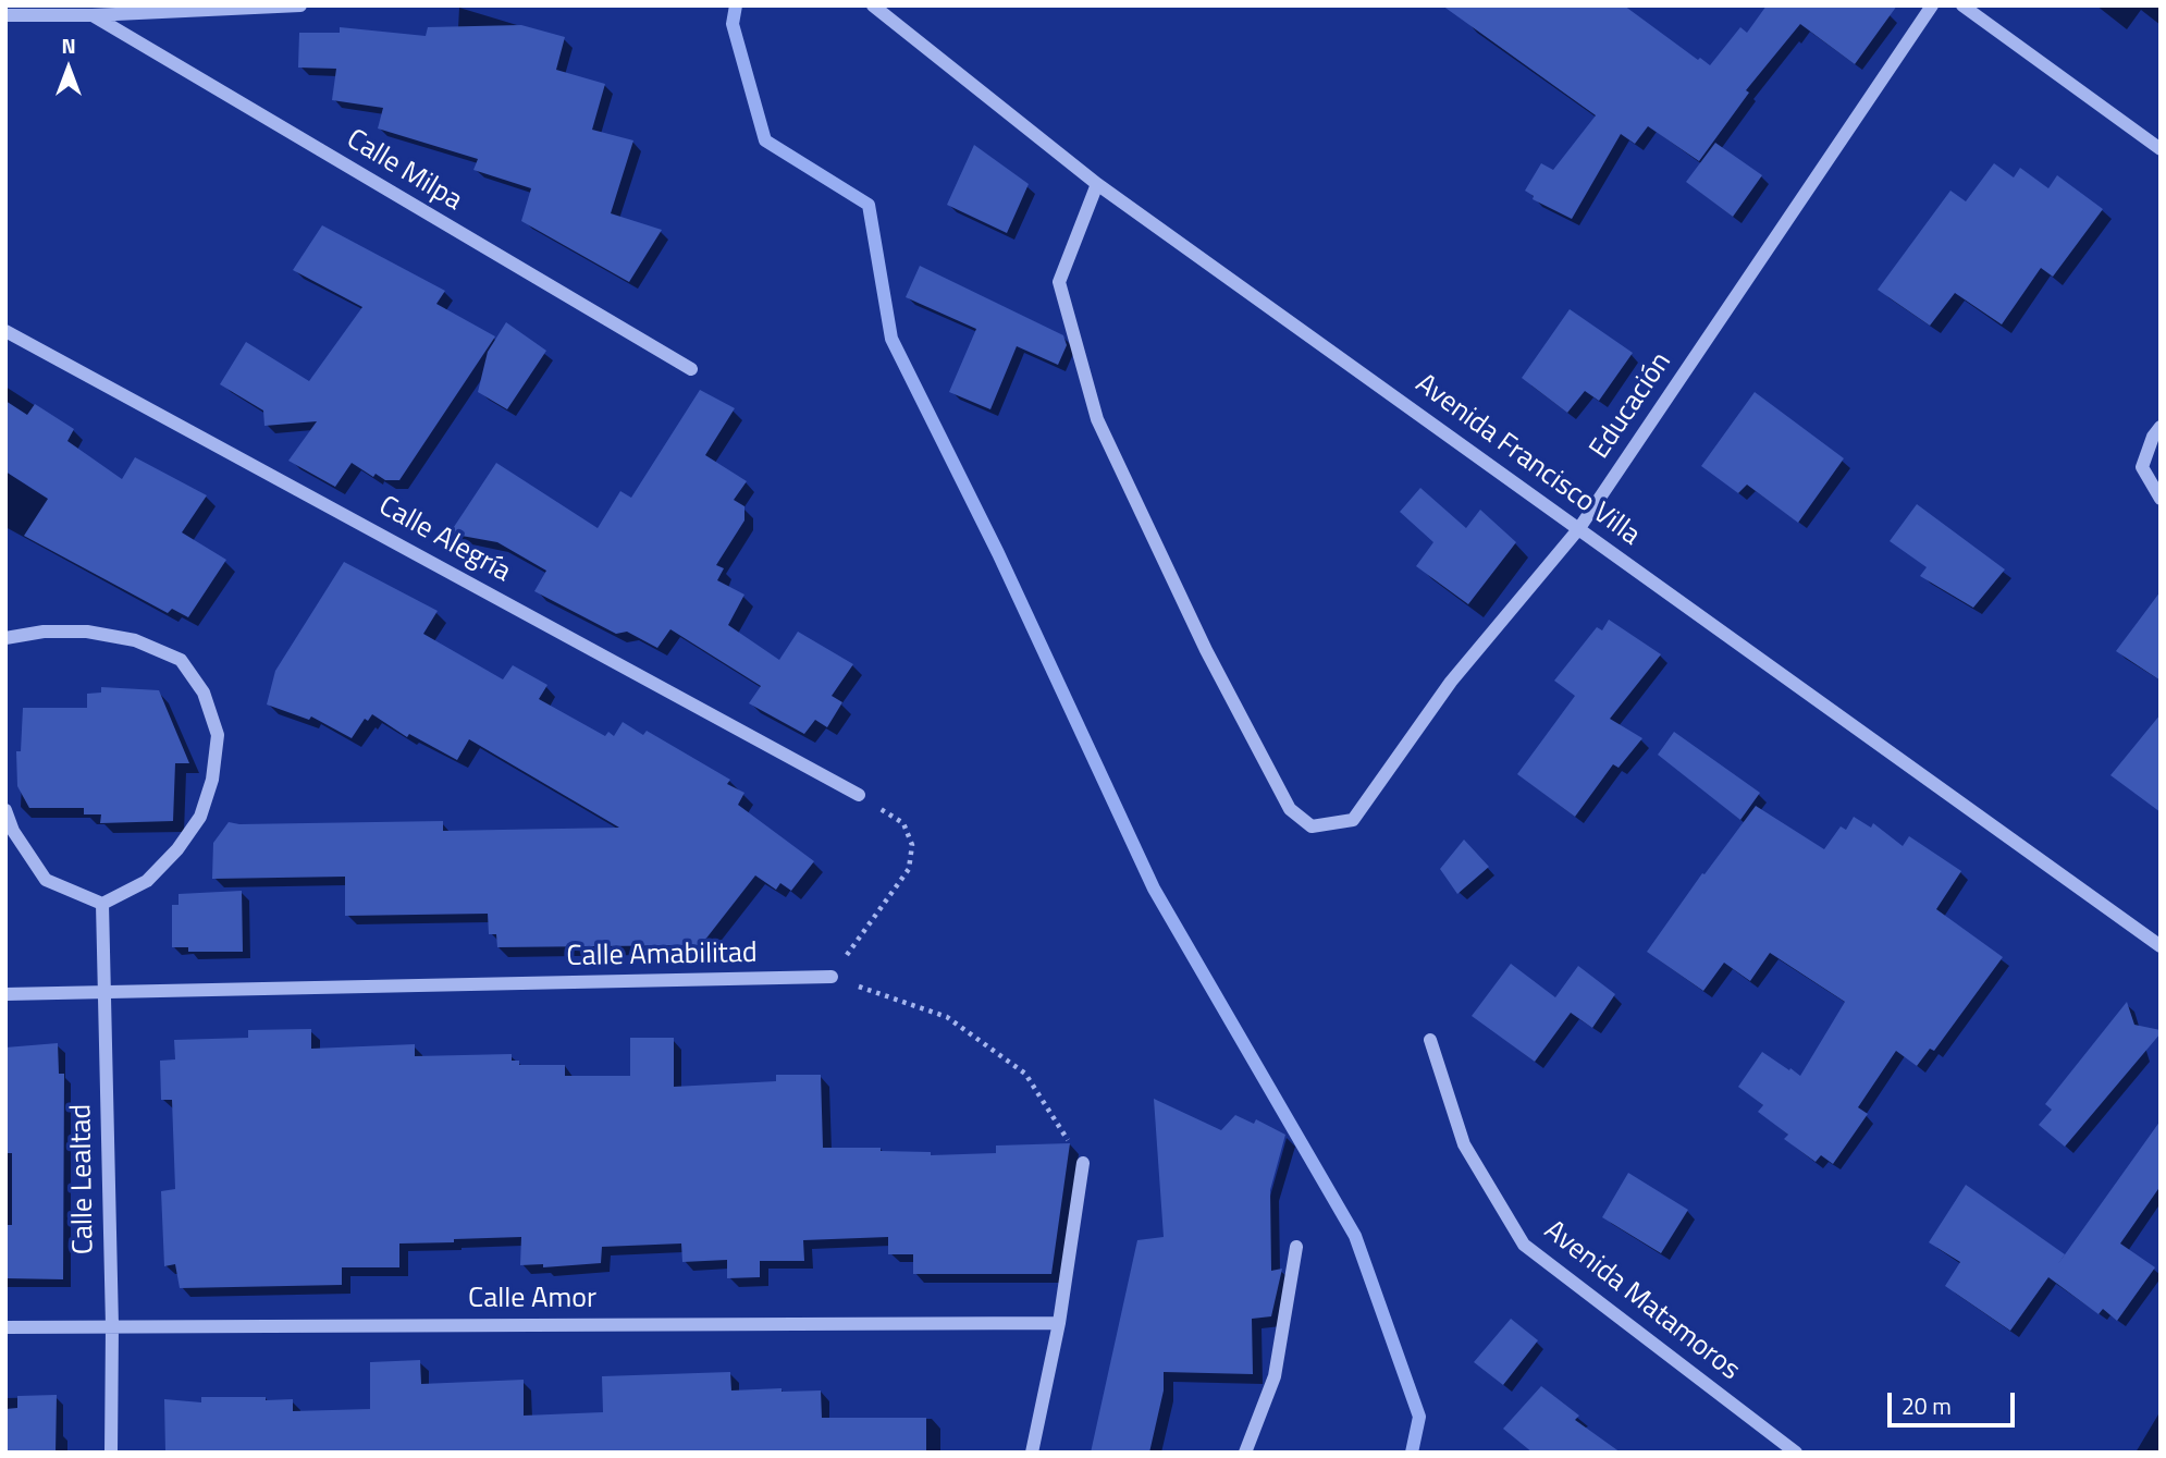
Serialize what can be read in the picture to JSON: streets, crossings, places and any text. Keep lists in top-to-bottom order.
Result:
{
  "streets": {
    "street": [
      "Calle Milpa",
      "Educación",
      "Avenida Francisco Villa",
      "Calle Alegría",
      "Calle Amabilitad",
      "Calle Lealtad",
      "Calle Amor",
      "Avenida Matamoros"
    ]
  },
  "crossings": [
    ["Educación", "Avenida Francisco Villa"],
    ["Calle Amabilitad", "Calle Lealtad"],
    ["Calle Lealtad", "Calle Amor"]
  ],
  "scale_bar": "20 m",
  "north": "top"
}
